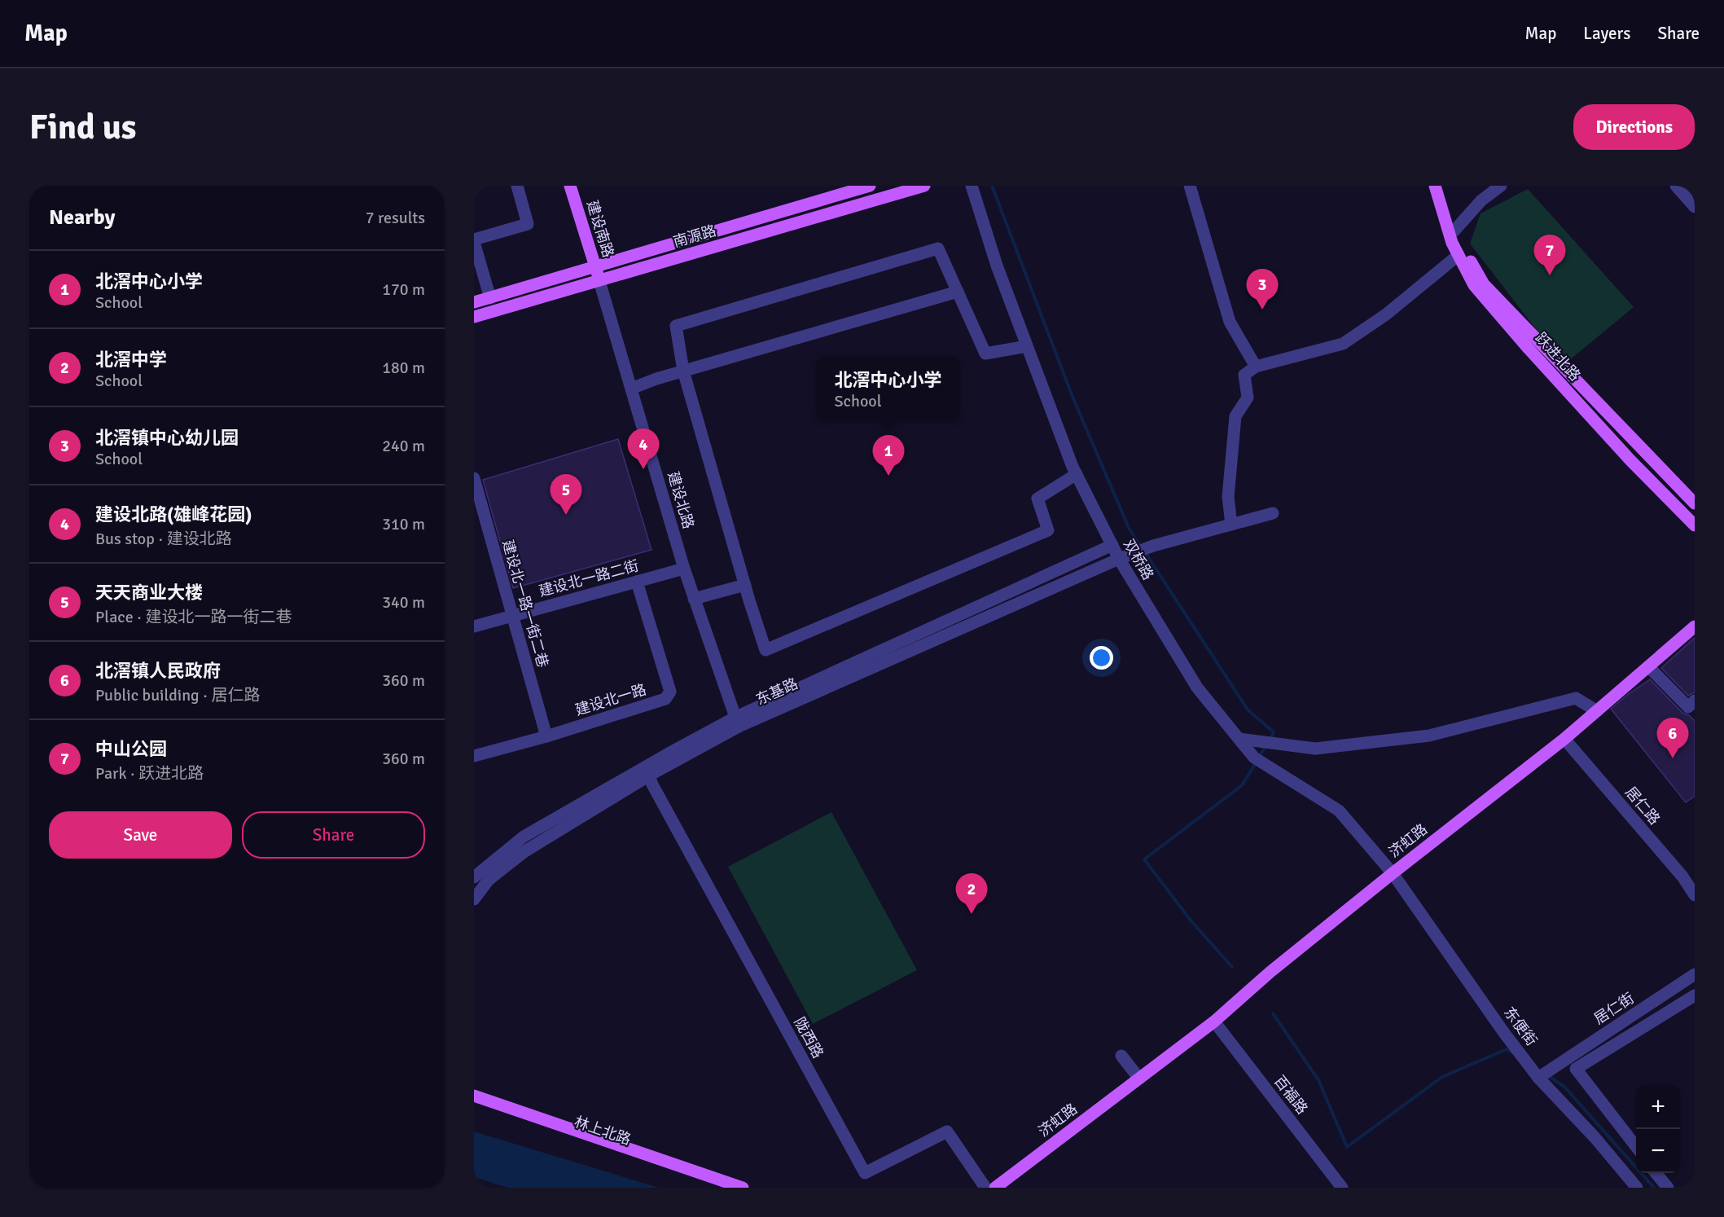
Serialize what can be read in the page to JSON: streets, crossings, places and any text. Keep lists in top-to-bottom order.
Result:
{
  "streets": {
    "main road": [
      "建设南路",
      "南源路",
      "跃进北路",
      "济虹路",
      "林上北路"
    ],
    "street": [
      "建设北路",
      "双桥路",
      "建设北一路二街",
      "建设北一路一街二巷",
      "东基路",
      "建设北一路",
      "居仁路",
      "居仁街",
      "东便街",
      "陇西路",
      "百福路"
    ]
  },
  "crossings": [
    ["建设南路", "南源路"],
    ["建设南路", "建设北路"],
    ["南源路", "建设北路"],
    ["建设北路", "建设北一路二街"],
    ["建设北路", "东基路"],
    ["双桥路", "东基路"],
    ["双桥路", "济虹路"],
    ["双桥路", "东便街"],
    ["建设北一路二街", "建设北一路一街二巷"],
    ["建设北一路二街", "建设北一路"],
    ["建设北一路一街二巷", "建设北一路"],
    ["东基路", "陇西路"],
    ["居仁路", "济虹路"],
    ["济虹路", "东便街"],
    ["济虹路", "百福路"],
    ["居仁街", "东便街"]
  ],
  "page": {
    "header": "Map",
    "nav": ["Map", "Layers", "Share"],
    "buttons": [
      "Directions",
      ["Save", "Share"]
    ],
    "title": "Find us",
    "heading": ["Nearby", "7 results"],
    "pins": [
      "7",
      "3",
      "4",
      "1",
      "5",
      "6",
      "2"
    ],
    "list": [
      {
        "mark": "1",
        "name": "北滘中心小学",
        "note": "School",
        "value": "170 m"
      },
      {
        "mark": "2",
        "name": "北滘中学",
        "note": "School",
        "value": "180 m"
      },
      {
        "mark": "3",
        "name": "北滘镇中心幼儿园",
        "note": "School",
        "value": "240 m"
      },
      {
        "mark": "4",
        "name": "建设北路(雄峰花园)",
        "note": "Bus stop · 建设北路",
        "value": "310 m"
      },
      {
        "mark": "5",
        "name": "天天商业大楼",
        "note": "Place · 建设北一路一街二巷",
        "value": "340 m"
      },
      {
        "mark": "6",
        "name": "北滘镇人民政府",
        "note": "Public building · 居仁路",
        "value": "360 m"
      },
      {
        "mark": "7",
        "name": "中山公园",
        "note": "Park · 跃进北路",
        "value": "360 m"
      }
    ],
    "popup": ["北滘中心小学", "School"],
    "map_buttons": ["+", "−"]
  }
}
